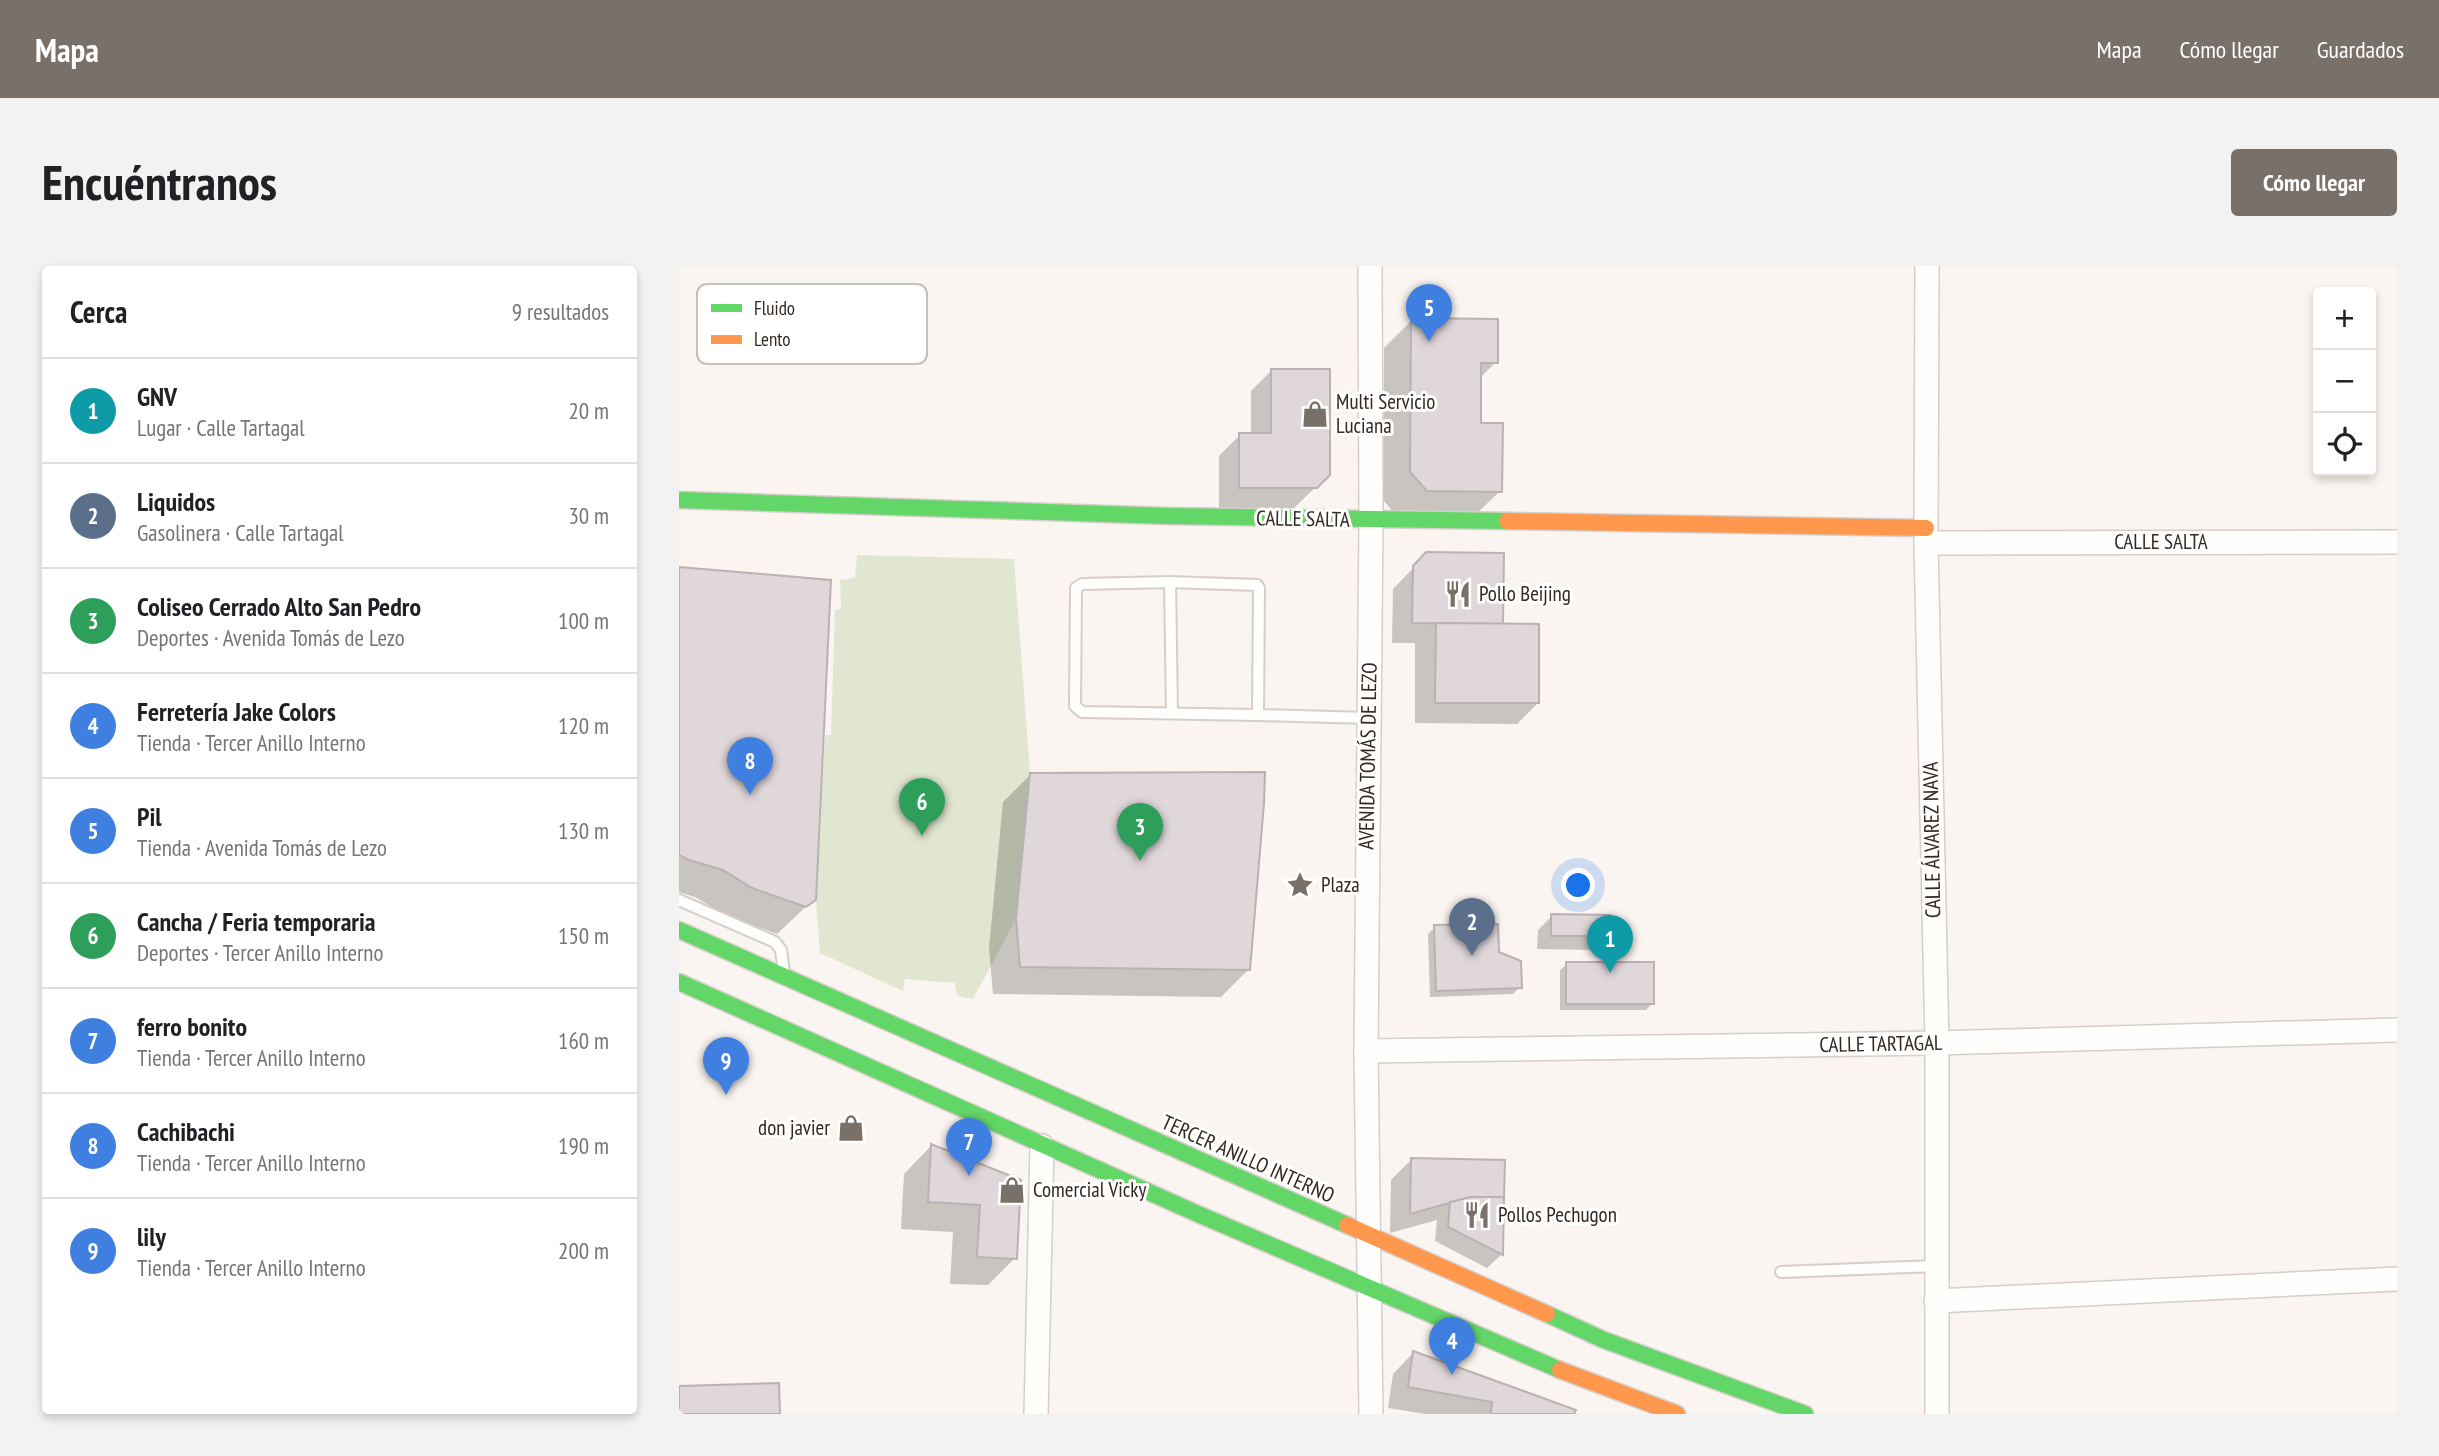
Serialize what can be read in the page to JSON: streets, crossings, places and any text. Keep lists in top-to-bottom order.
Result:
{
  "streets": {
    "main road": ["CALLE SALTA", "TERCER ANILLO INTERNO"],
    "street": ["AVENIDA TOMÁS DE LEZO", "CALLE ÁLVAREZ NAVA", "CALLE TARTAGAL"]
  },
  "crossings": [
    ["CALLE SALTA", "AVENIDA TOMÁS DE LEZO"],
    ["CALLE SALTA", "CALLE ÁLVAREZ NAVA"],
    ["AVENIDA TOMÁS DE LEZO", "CALLE TARTAGAL"],
    ["AVENIDA TOMÁS DE LEZO", "TERCER ANILLO INTERNO"],
    ["CALLE ÁLVAREZ NAVA", "CALLE TARTAGAL"]
  ],
  "places": {
    "shop": ["Multi Servicio Luciana", "don javier", "Comercial Vicky"],
    "restaurant": ["Pollo Beijing", "Pollos Pechugon"],
    "place": ["Plaza"]
  },
  "legend": ["Fluido", "Lento"],
  "page": {
    "header": "Mapa",
    "nav": ["Mapa", "Cómo llegar", "Guardados"],
    "buttons": "Cómo llegar",
    "title": "Encuéntranos",
    "heading": ["Cerca", "9 resultados"],
    "pins": [
      "5",
      "8",
      "6",
      "3",
      "2",
      "1",
      "9",
      "7",
      "4"
    ],
    "map_buttons": ["+", "−"],
    "list": [
      {
        "mark": "1",
        "name": "GNV",
        "note": "Lugar · Calle Tartagal",
        "value": "20 m"
      },
      {
        "mark": "2",
        "name": "Liquidos",
        "note": "Gasolinera · Calle Tartagal",
        "value": "30 m"
      },
      {
        "mark": "3",
        "name": "Coliseo Cerrado Alto San Pedro",
        "note": "Deportes · Avenida Tomás de Lezo",
        "value": "100 m"
      },
      {
        "mark": "4",
        "name": "Ferretería Jake Colors",
        "note": "Tienda · Tercer Anillo Interno",
        "value": "120 m"
      },
      {
        "mark": "5",
        "name": "Pil",
        "note": "Tienda · Avenida Tomás de Lezo",
        "value": "130 m"
      },
      {
        "mark": "6",
        "name": "Cancha / Feria temporaria",
        "note": "Deportes · Tercer Anillo Interno",
        "value": "150 m"
      },
      {
        "mark": "7",
        "name": "ferro bonito",
        "note": "Tienda · Tercer Anillo Interno",
        "value": "160 m"
      },
      {
        "mark": "8",
        "name": "Cachibachi",
        "note": "Tienda · Tercer Anillo Interno",
        "value": "190 m"
      },
      {
        "mark": "9",
        "name": "lily",
        "note": "Tienda · Tercer Anillo Interno",
        "value": "200 m"
      }
    ]
  }
}
